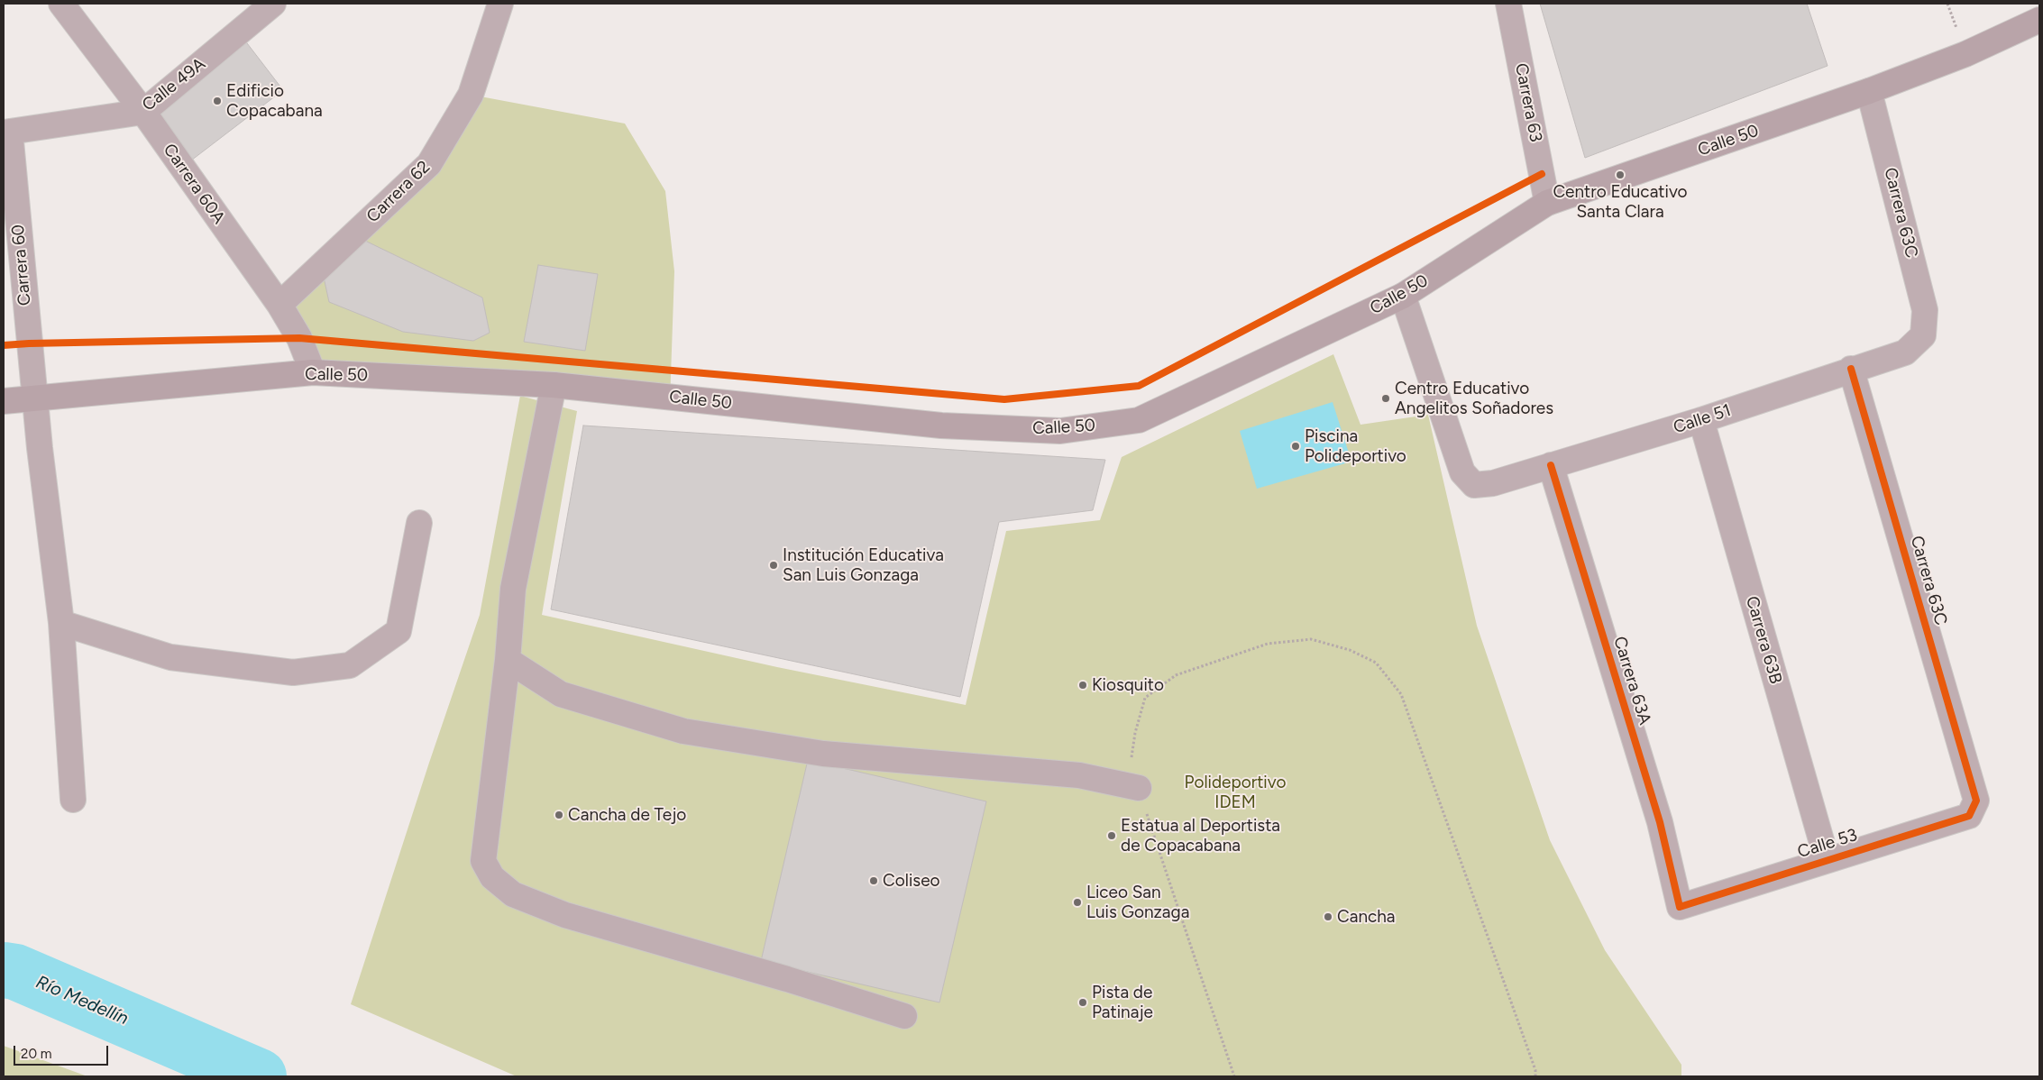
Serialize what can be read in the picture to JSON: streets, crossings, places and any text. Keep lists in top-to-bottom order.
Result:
{
  "streets": {
    "main road": ["Calle 50"],
    "street": [
      "Calle 49A",
      "Carrera 63",
      "Carrera 60A",
      "Carrera 62",
      "Carrera 63C",
      "Carrera 60",
      "Calle 51",
      "Carrera 63B",
      "Carrera 63A",
      "Calle 53"
    ]
  },
  "crossings": [
    ["Calle 49A", "Carrera 60A"],
    ["Calle 49A", "Carrera 60"],
    ["Carrera 63", "Calle 50"],
    ["Calle 50", "Carrera 60A"],
    ["Calle 50", "Carrera 63C"],
    ["Calle 50", "Carrera 60"],
    ["Calle 50", "Calle 51"],
    ["Carrera 60A", "Carrera 62"],
    ["Carrera 63C", "Calle 51"],
    ["Carrera 63C", "Calle 53"],
    ["Calle 51", "Carrera 63B"],
    ["Calle 51", "Carrera 63A"],
    ["Carrera 63B", "Calle 53"],
    ["Carrera 63A", "Calle 53"]
  ],
  "water": ["Río Medellín"],
  "parks": ["Polideportivo IDEM"],
  "places": [
    "Edificio Copacabana",
    "Centro Educativo Santa Clara",
    "Centro Educativo Angelitos Soñadores",
    "Piscina Polideportivo",
    "Institución Educativa San Luis Gonzaga",
    "Kiosquito",
    "Cancha de Tejo",
    "Estatua al Deportista de Copacabana",
    "Coliseo",
    "Liceo San Luis Gonzaga",
    "Cancha",
    "Pista de Patinaje"
  ],
  "scale_bar": "20 m"
}
